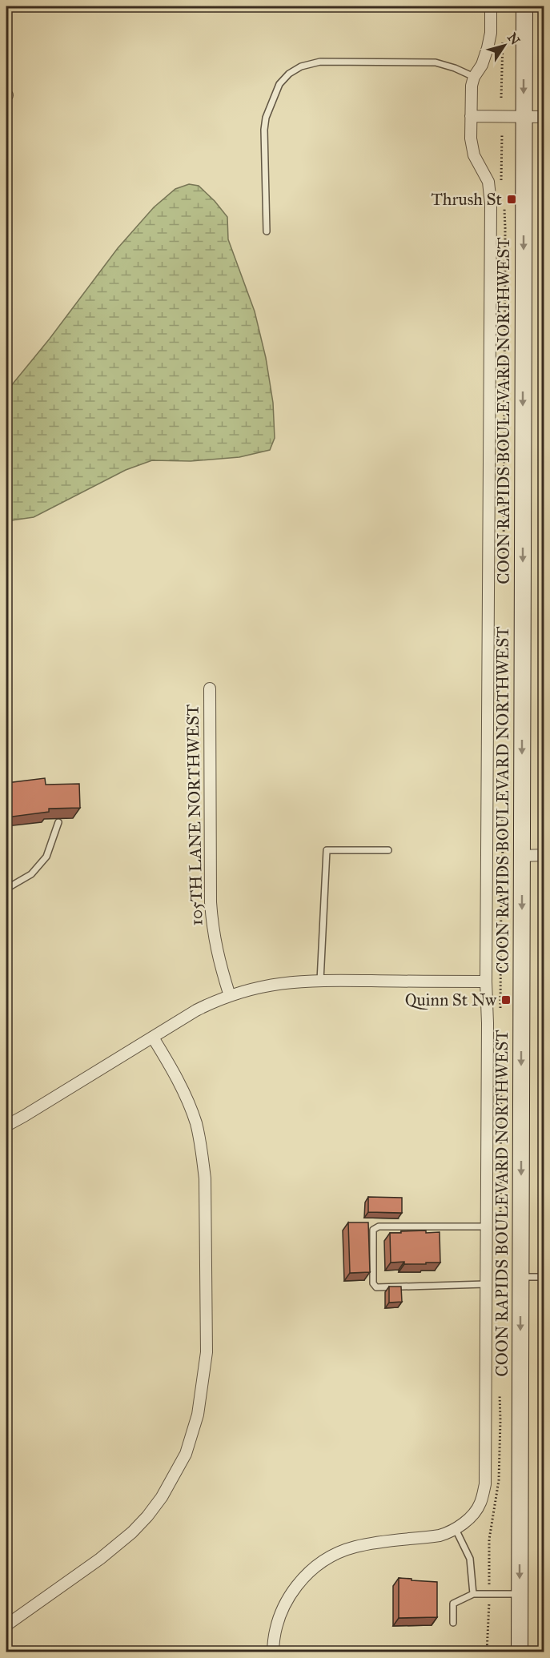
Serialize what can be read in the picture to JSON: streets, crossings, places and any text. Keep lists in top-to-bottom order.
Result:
{
  "streets": {
    "main road": ["COON RAPIDS BOULEVARD NORTHWEST"],
    "street": ["105TH LANE NORTHWEST"]
  },
  "one_way": ["COON RAPIDS BOULEVARD NORTHWEST"],
  "places": {
    "transit": ["Thrush St", "Quinn St Nw"]
  },
  "north": "top right"
}
